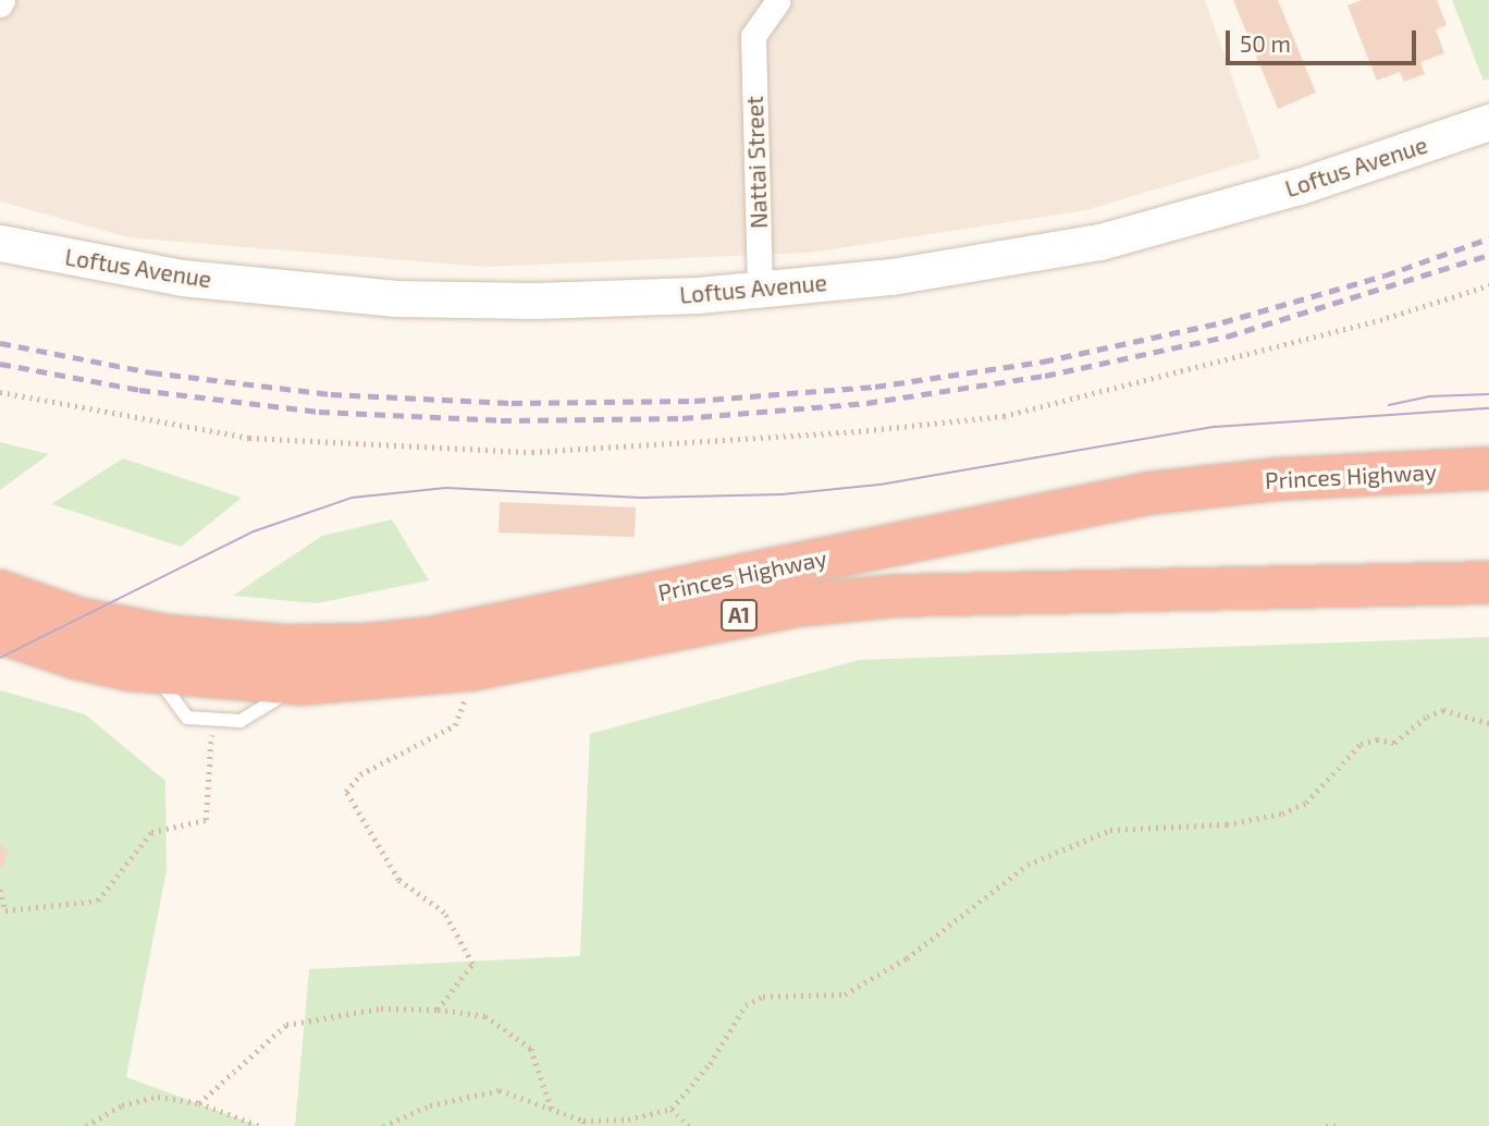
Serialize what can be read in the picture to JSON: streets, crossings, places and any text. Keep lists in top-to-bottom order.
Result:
{
  "streets": {
    "highway": ["Princes Highway", "A1"],
    "street": ["Nattai Street", "Loftus Avenue"]
  },
  "crossings": [
    ["Nattai Street", "Loftus Avenue"]
  ],
  "scale_bar": "50 m"
}
